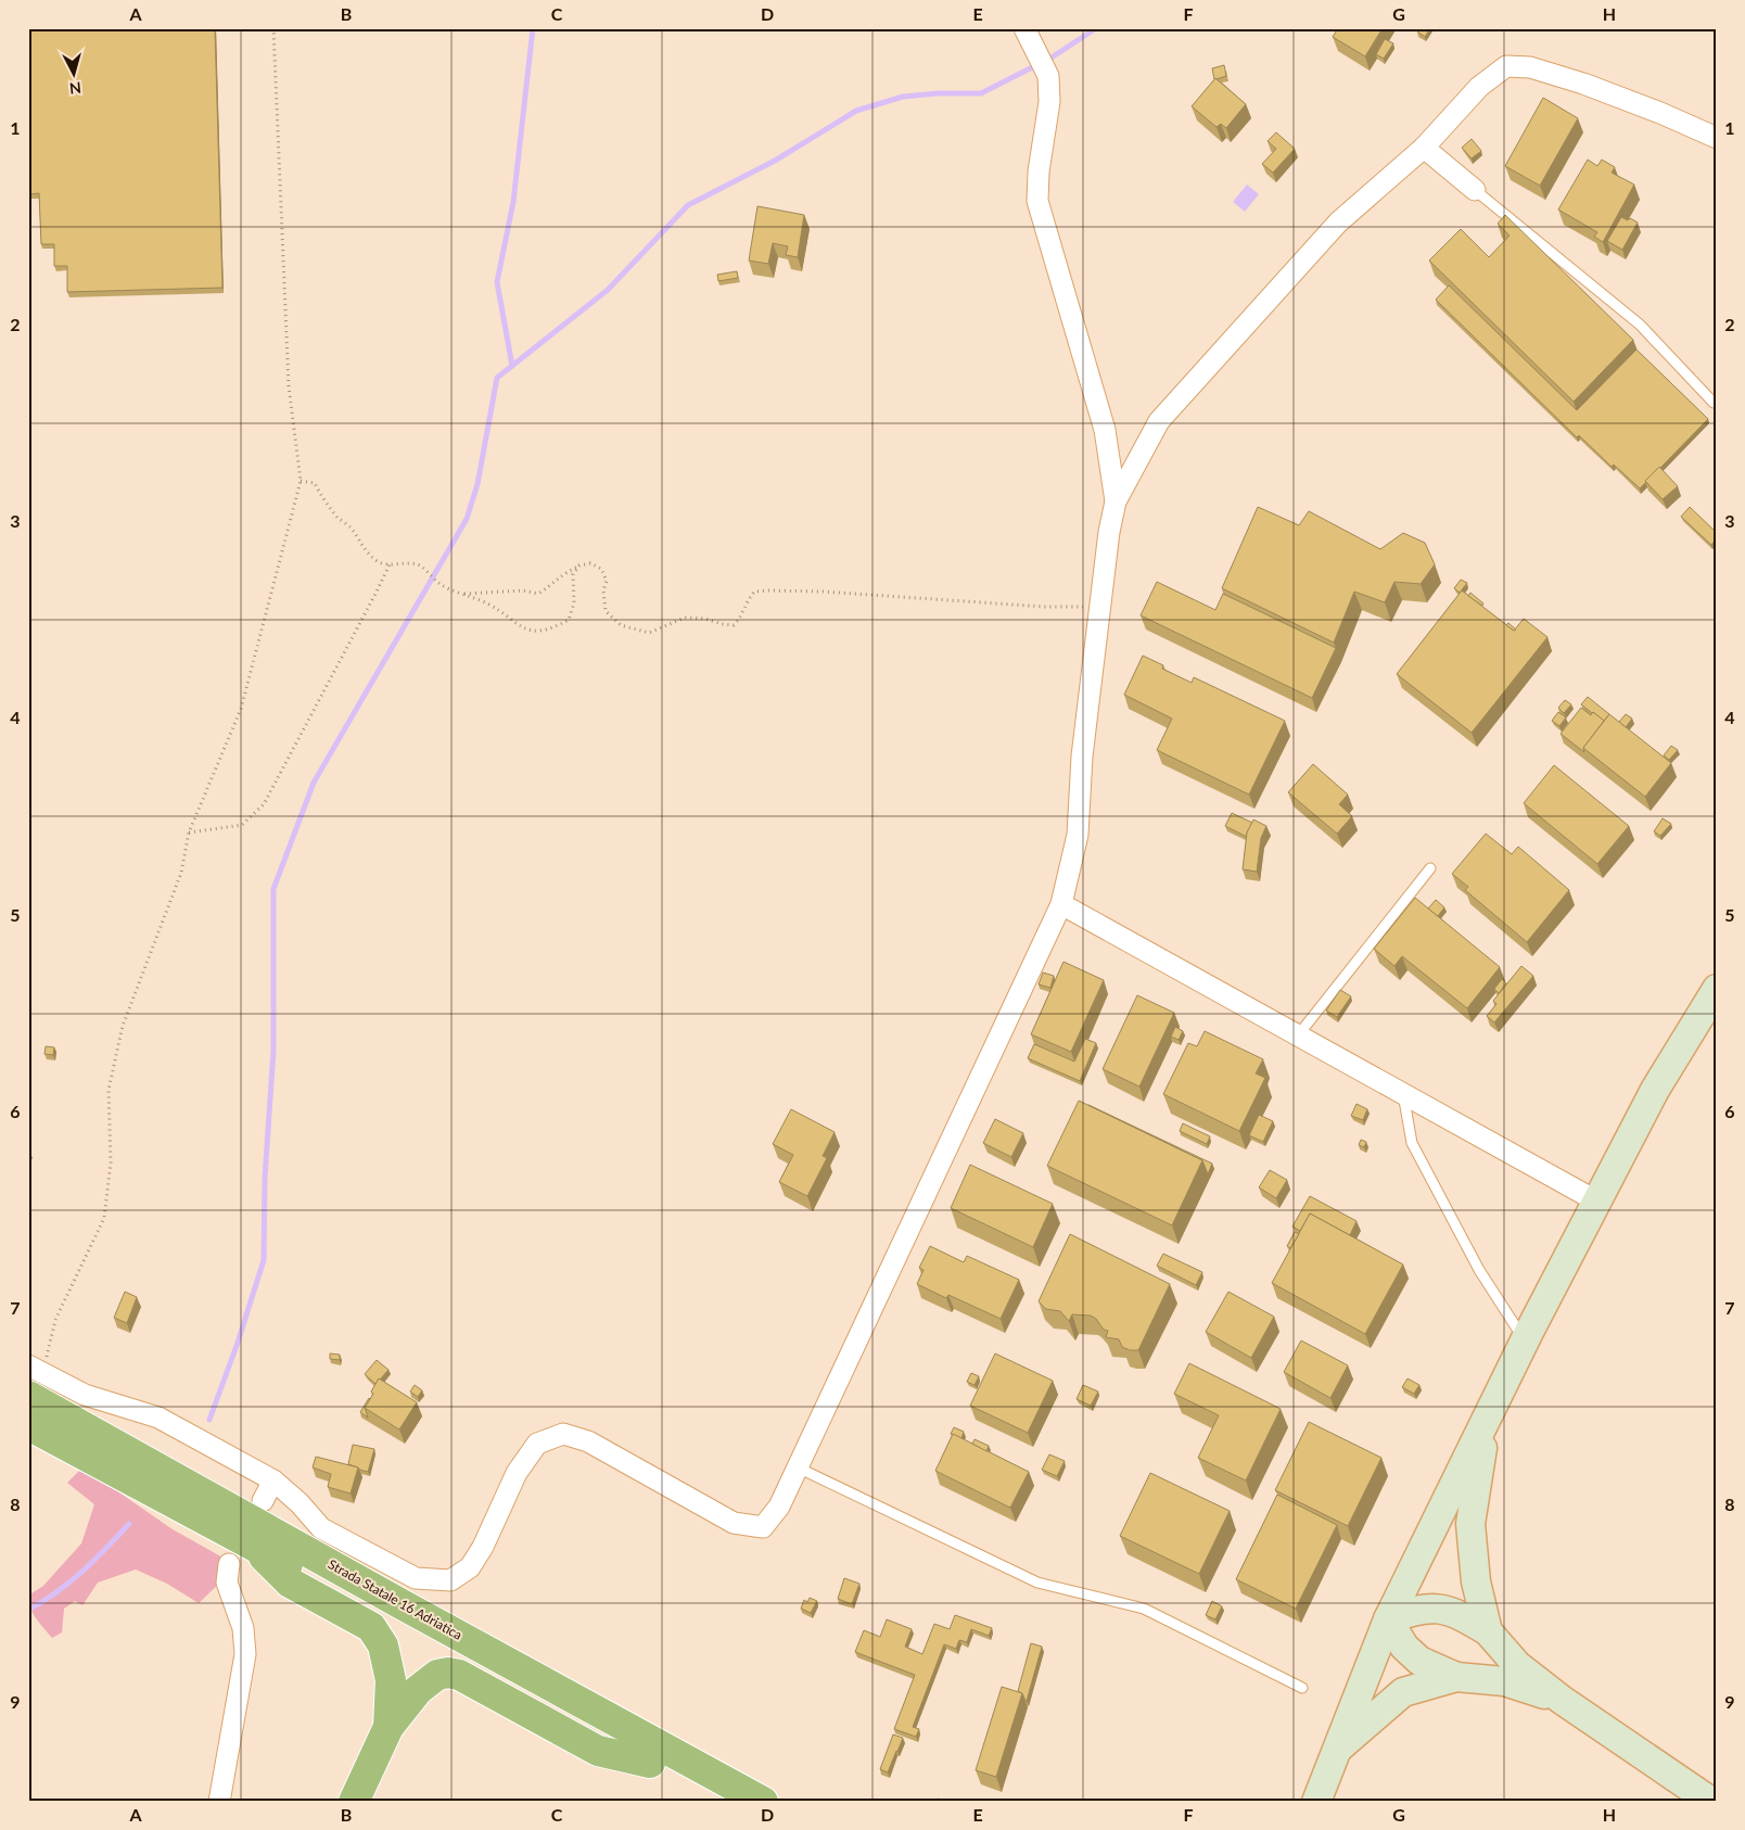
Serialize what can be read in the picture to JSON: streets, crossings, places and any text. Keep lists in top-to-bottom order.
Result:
{
  "streets": {
    "highway": ["Strada Statale 16 Adriatica"]
  },
  "north": "bottom",
  "grid": {
    "columns": [
      "A",
      "B",
      "C",
      "D",
      "E",
      "F",
      "G",
      "H"
    ],
    "rows": [
      "1",
      "2",
      "3",
      "4",
      "5",
      "6",
      "7",
      "8",
      "9"
    ]
  }
}
